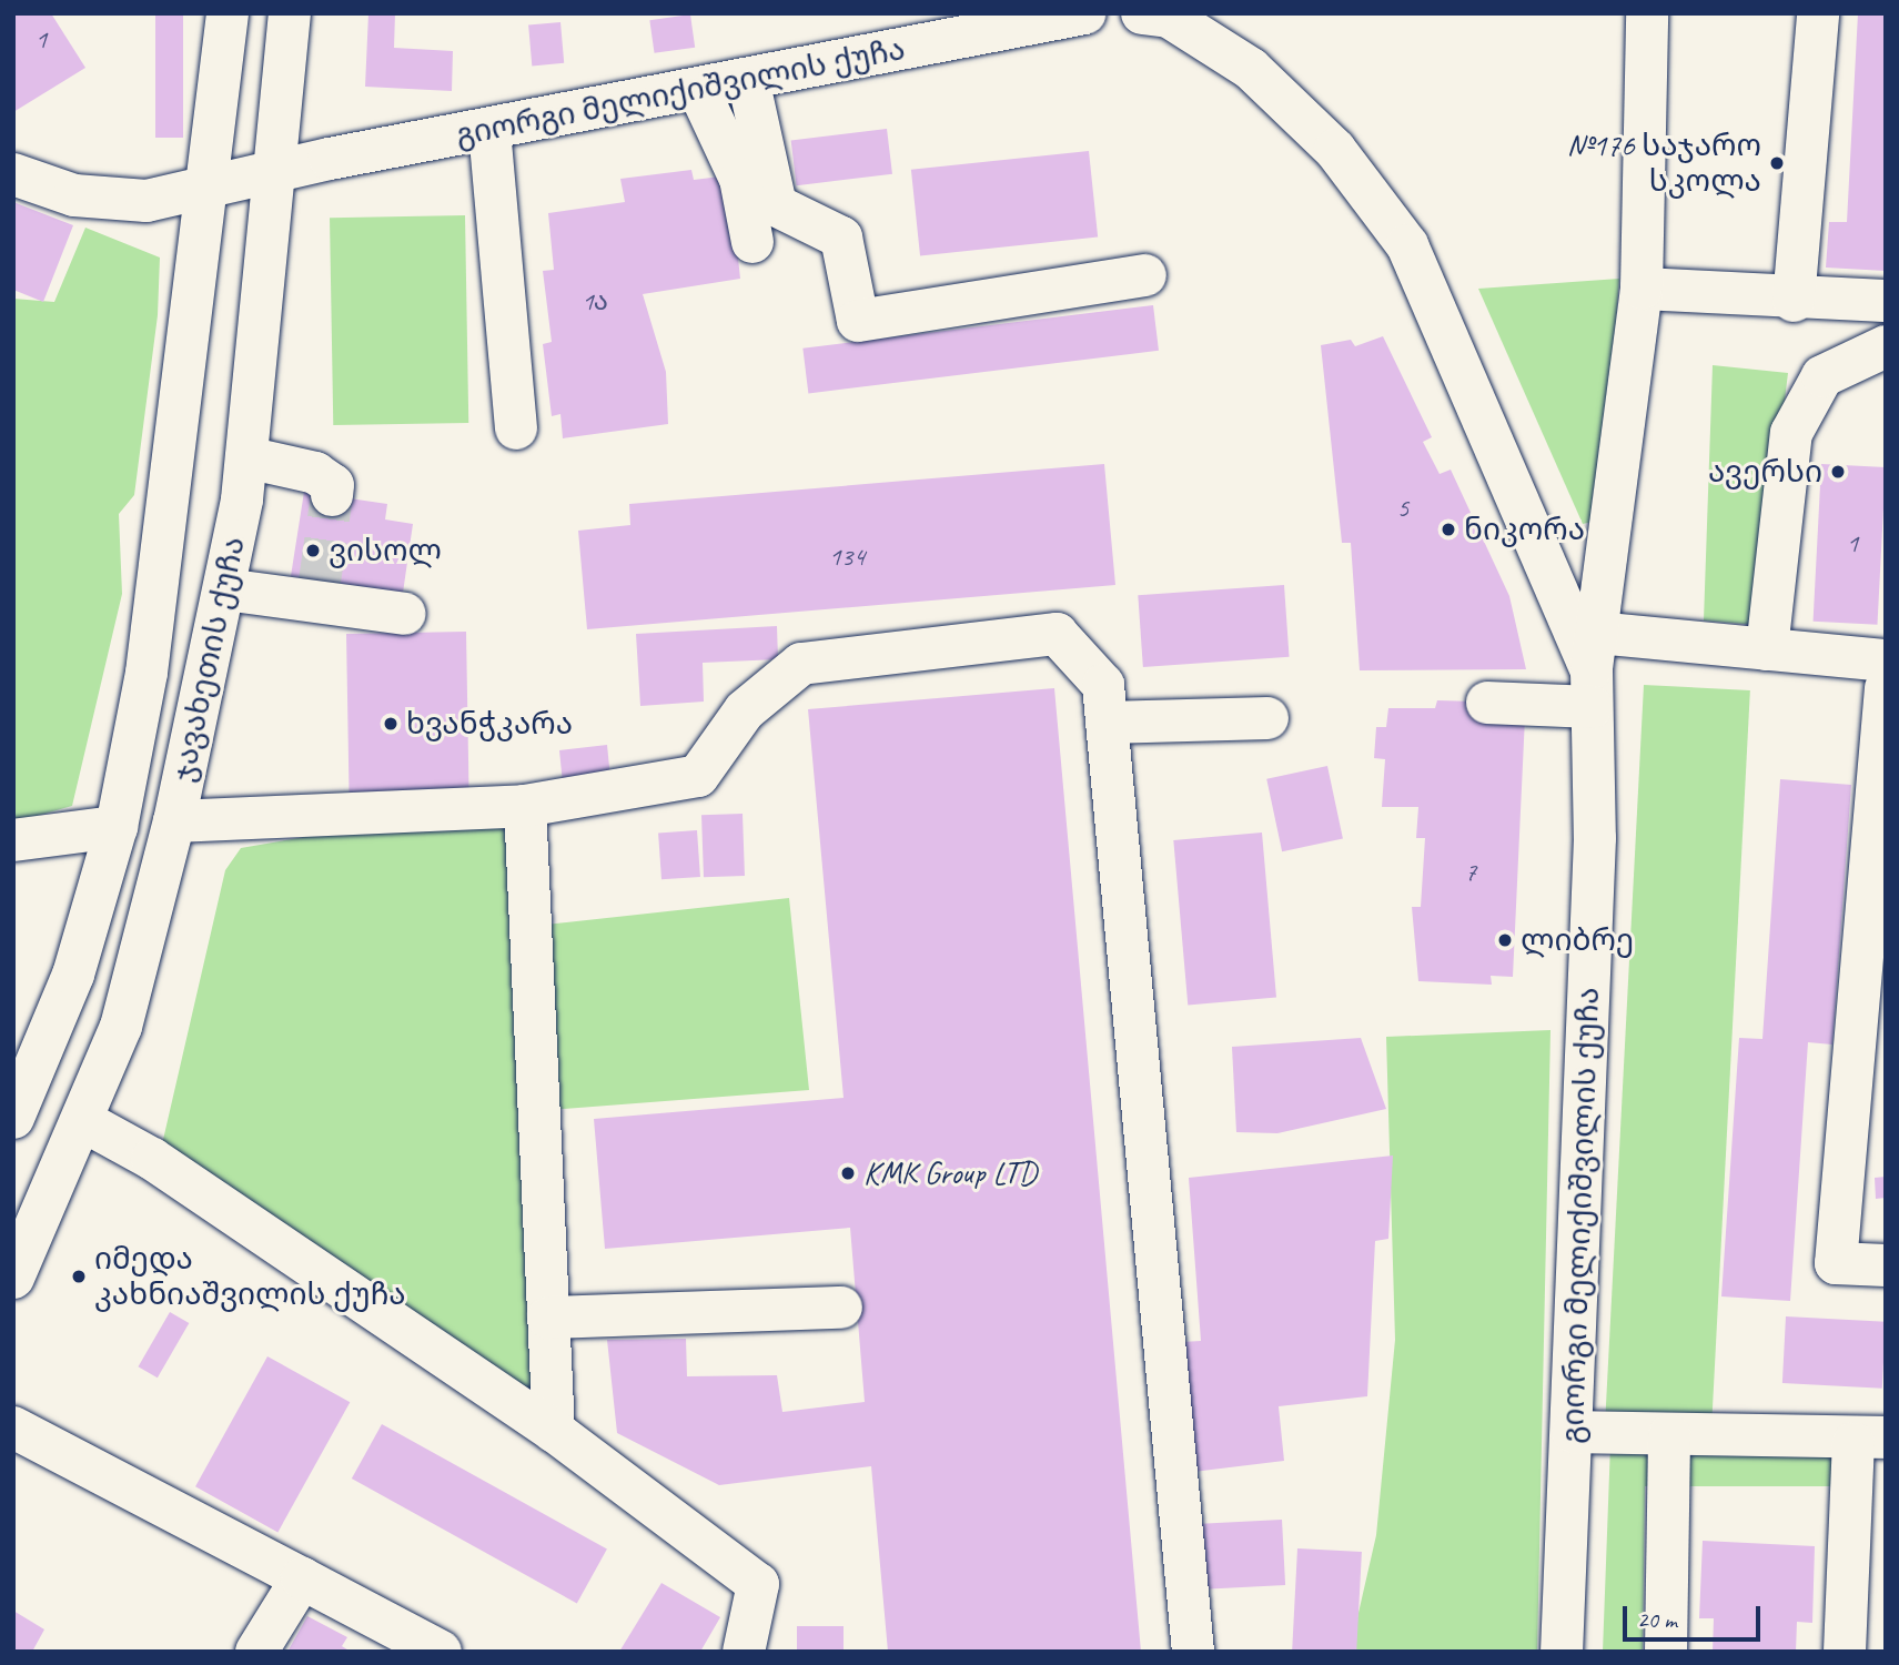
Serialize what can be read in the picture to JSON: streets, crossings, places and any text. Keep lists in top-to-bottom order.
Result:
{
  "streets": {
    "street": ["გიორგი მელიქიშვილის ქუჩა", "ჯავახეთის ქუჩა"]
  },
  "crossings": [
    ["გიორგი მელიქიშვილის ქუჩა", "ჯავახეთის ქუჩა"]
  ],
  "places": [
    "№176 საჯარო სკოლა",
    "ავერსი",
    "ნიკორა",
    "ვისოლ",
    "ხვანჭკარა",
    "ლიბრე",
    "KMK Group LTD",
    "იმედა კახნიაშვილის ქუჩა"
  ],
  "house_numbers": [
    "1",
    "1ა",
    "5",
    "1",
    "134",
    "7"
  ],
  "scale_bar": "20 m"
}
